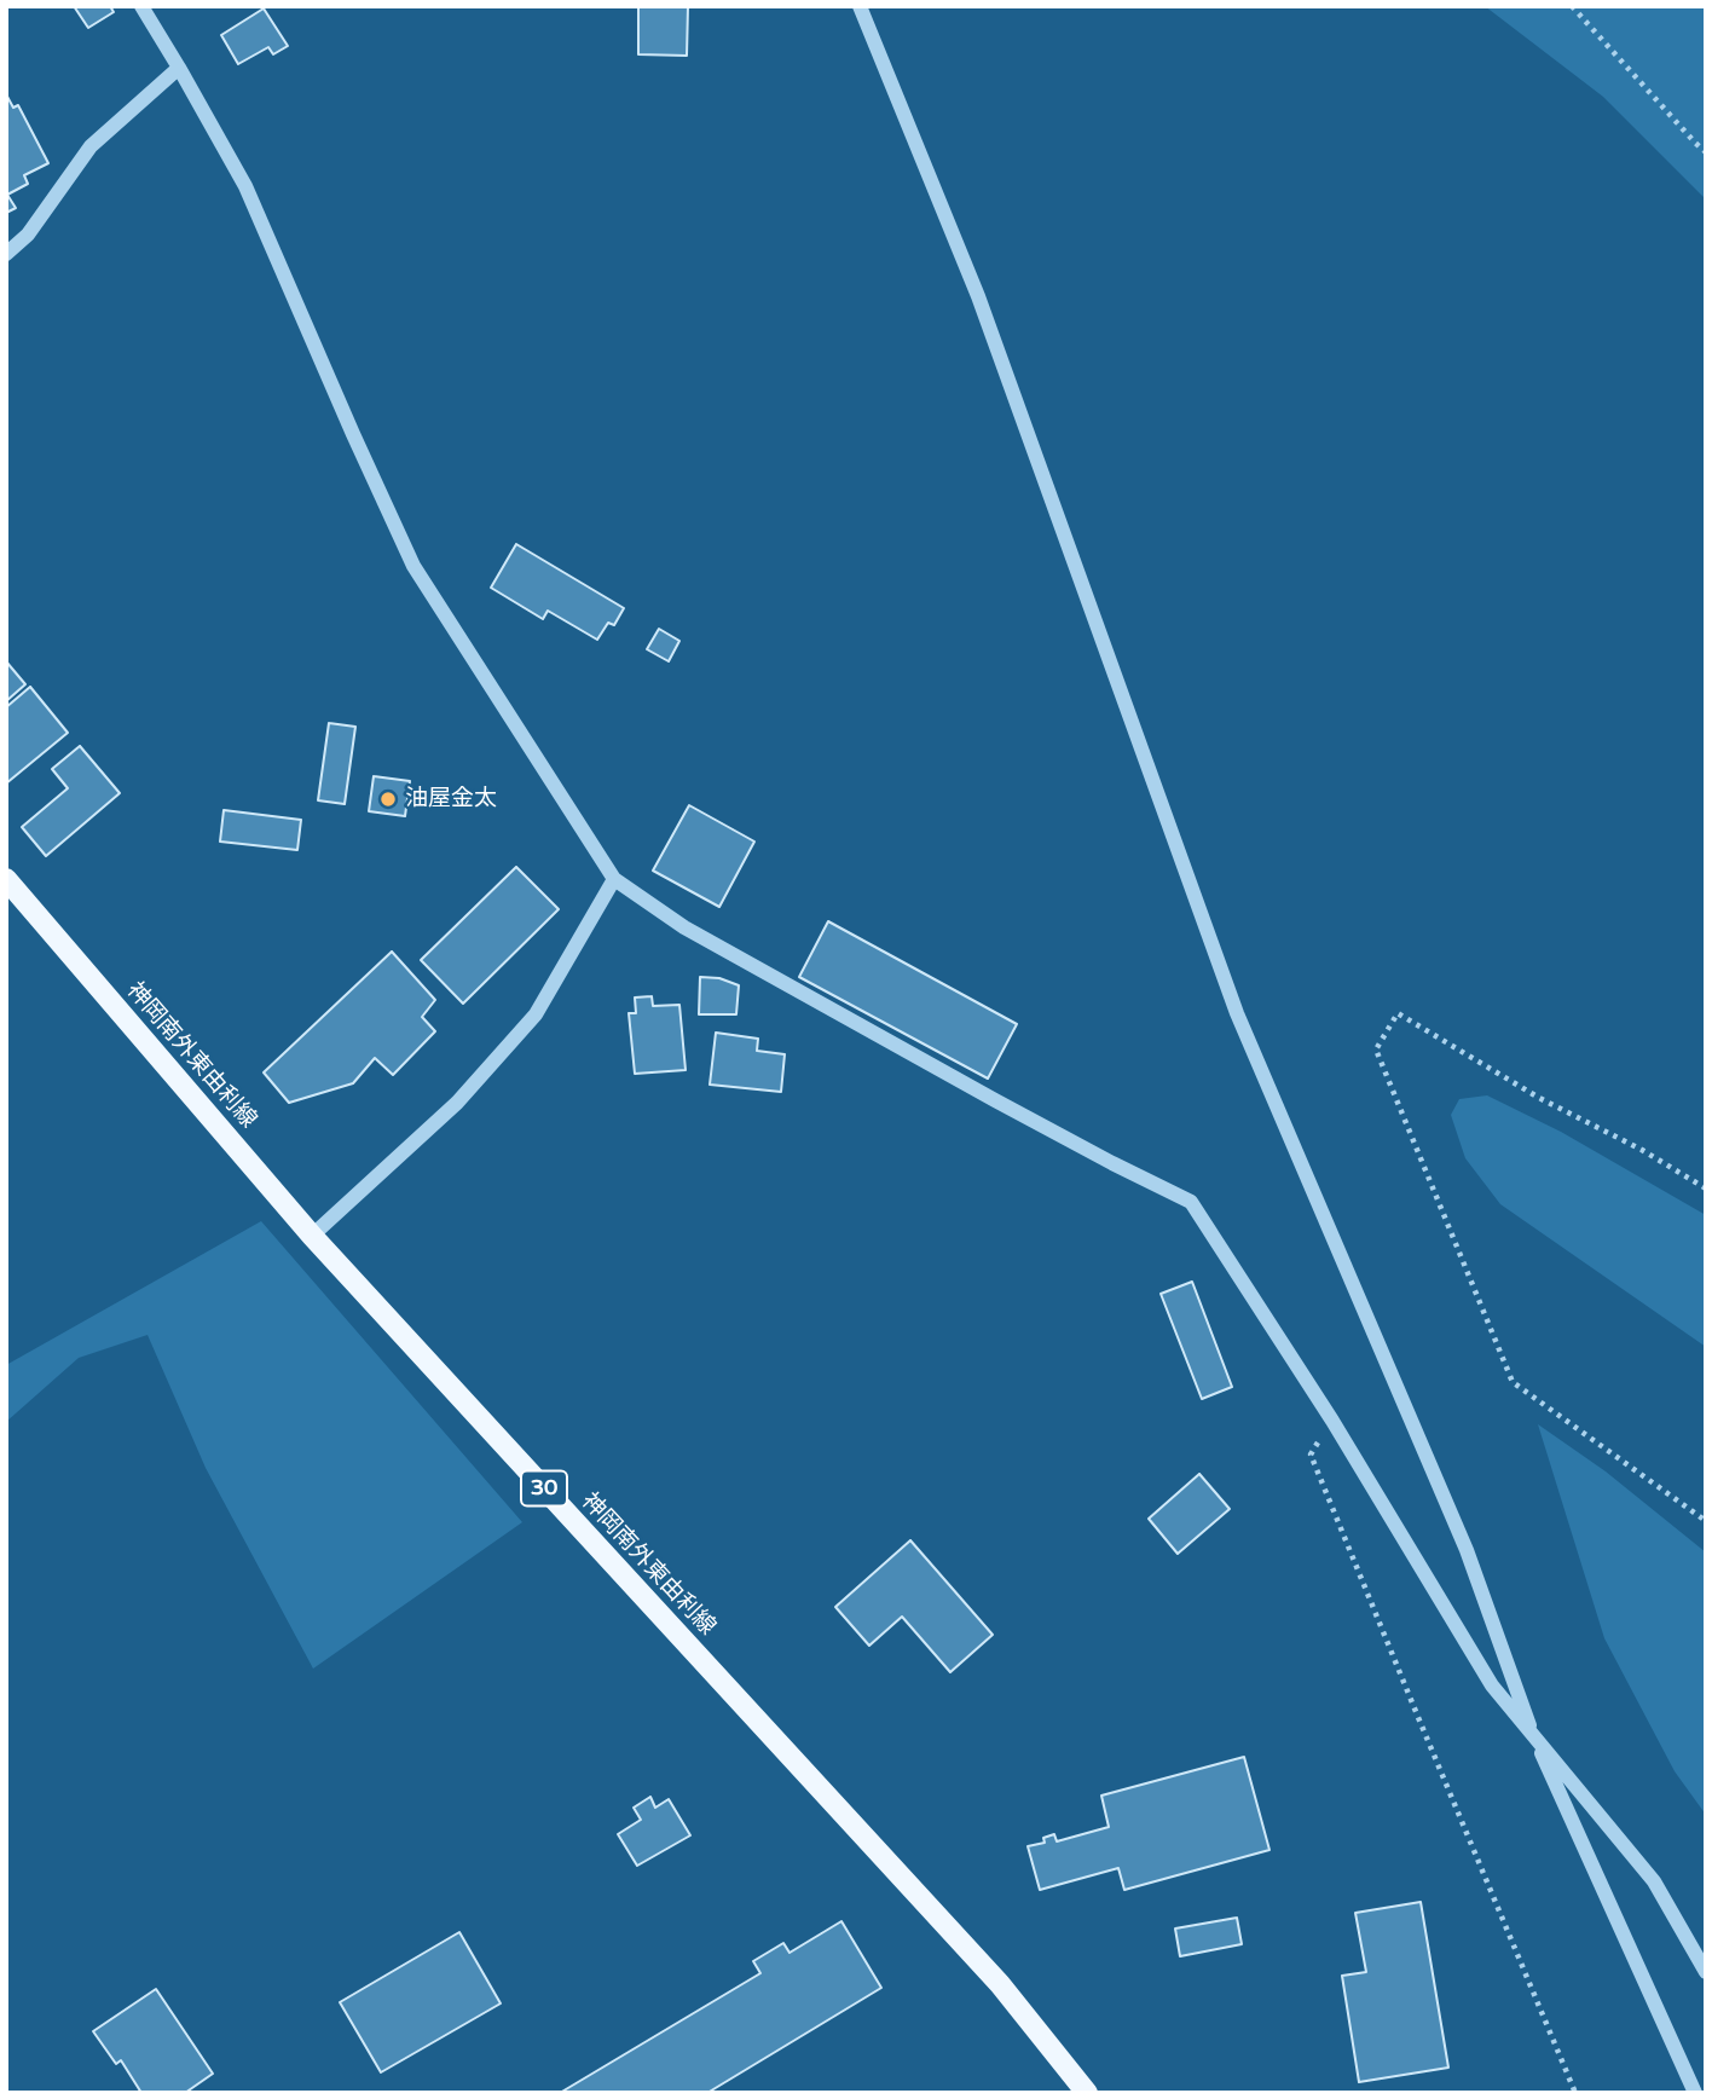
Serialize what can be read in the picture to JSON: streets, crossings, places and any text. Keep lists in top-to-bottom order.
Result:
{
  "streets": {
    "main road": ["神岡南外東由利線", "30"]
  },
  "places": ["油屋金太"]
}
